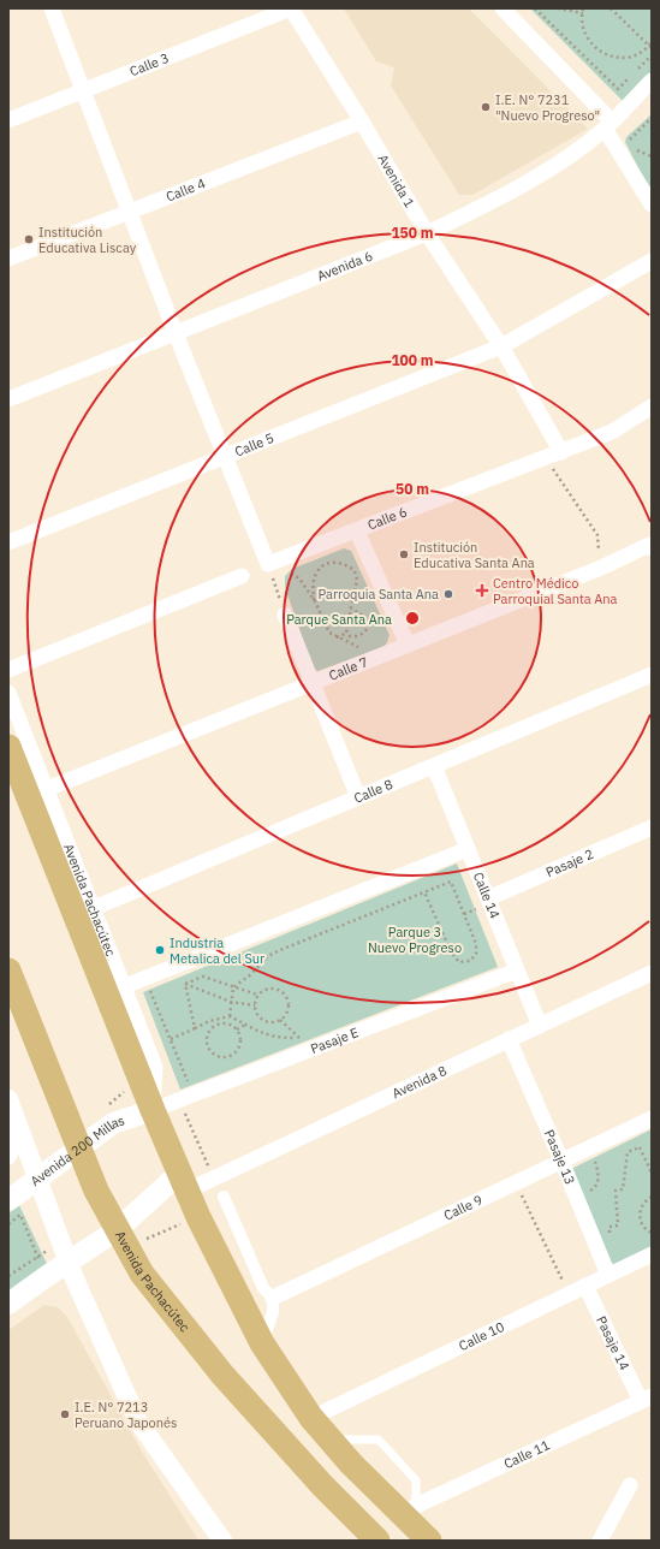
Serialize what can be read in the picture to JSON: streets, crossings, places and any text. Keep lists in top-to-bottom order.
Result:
{
  "streets": {
    "main road": ["Avenida Pachacútec", "Avenida 200 Millas"],
    "street": [
      "Calle 3",
      "Avenida 1",
      "Calle 4",
      "Avenida 6",
      "Calle 5",
      "Calle 6",
      "Calle 7",
      "Calle 8",
      "Pasaje 2",
      "Calle 14",
      "Pasaje E",
      "Avenida 8",
      "Pasaje 13",
      "Calle 9",
      "Calle 10",
      "Pasaje 14",
      "Calle 11"
    ]
  },
  "crossings": [
    ["Calle 3", "Avenida 1"],
    ["Avenida 1", "Calle 4"],
    ["Avenida 1", "Avenida 6"],
    ["Avenida 1", "Calle 5"],
    ["Avenida 1", "Calle 6"],
    ["Calle 7", "Avenida Pachacútec"],
    ["Calle 8", "Calle 14"],
    ["Calle 8", "Avenida Pachacútec"],
    ["Pasaje 2", "Calle 14"],
    ["Calle 14", "Pasaje E"],
    ["Calle 14", "Avenida 8"],
    ["Avenida Pachacútec", "Pasaje E"],
    ["Avenida Pachacútec", "Avenida 8"],
    ["Avenida Pachacútec", "Avenida 200 Millas"],
    ["Avenida Pachacútec", "Calle 10"],
    ["Avenida Pachacútec", "Calle 11"],
    ["Pasaje E", "Avenida 200 Millas"],
    ["Avenida 8", "Pasaje 13"],
    ["Pasaje 13", "Calle 9"],
    ["Pasaje 13", "Calle 10"],
    ["Calle 10", "Pasaje 14"],
    ["Pasaje 14", "Calle 11"]
  ],
  "parks": ["Parque Santa Ana", "Parque 3 Nuevo Progreso"],
  "places": {
    "other": [
      "I.E. N° 7231 \"Nuevo Progreso\"",
      "Institución Educativa Liscay",
      "Institución Educativa Santa Ana",
      "Parroquia Santa Ana",
      "Industria Metalica del Sur",
      "I.E. N° 7213 Peruano Japonés"
    ],
    "health": ["Centro Médico Parroquial Santa Ana"]
  },
  "rings": ["150 m", "100 m", "50 m"]
}
